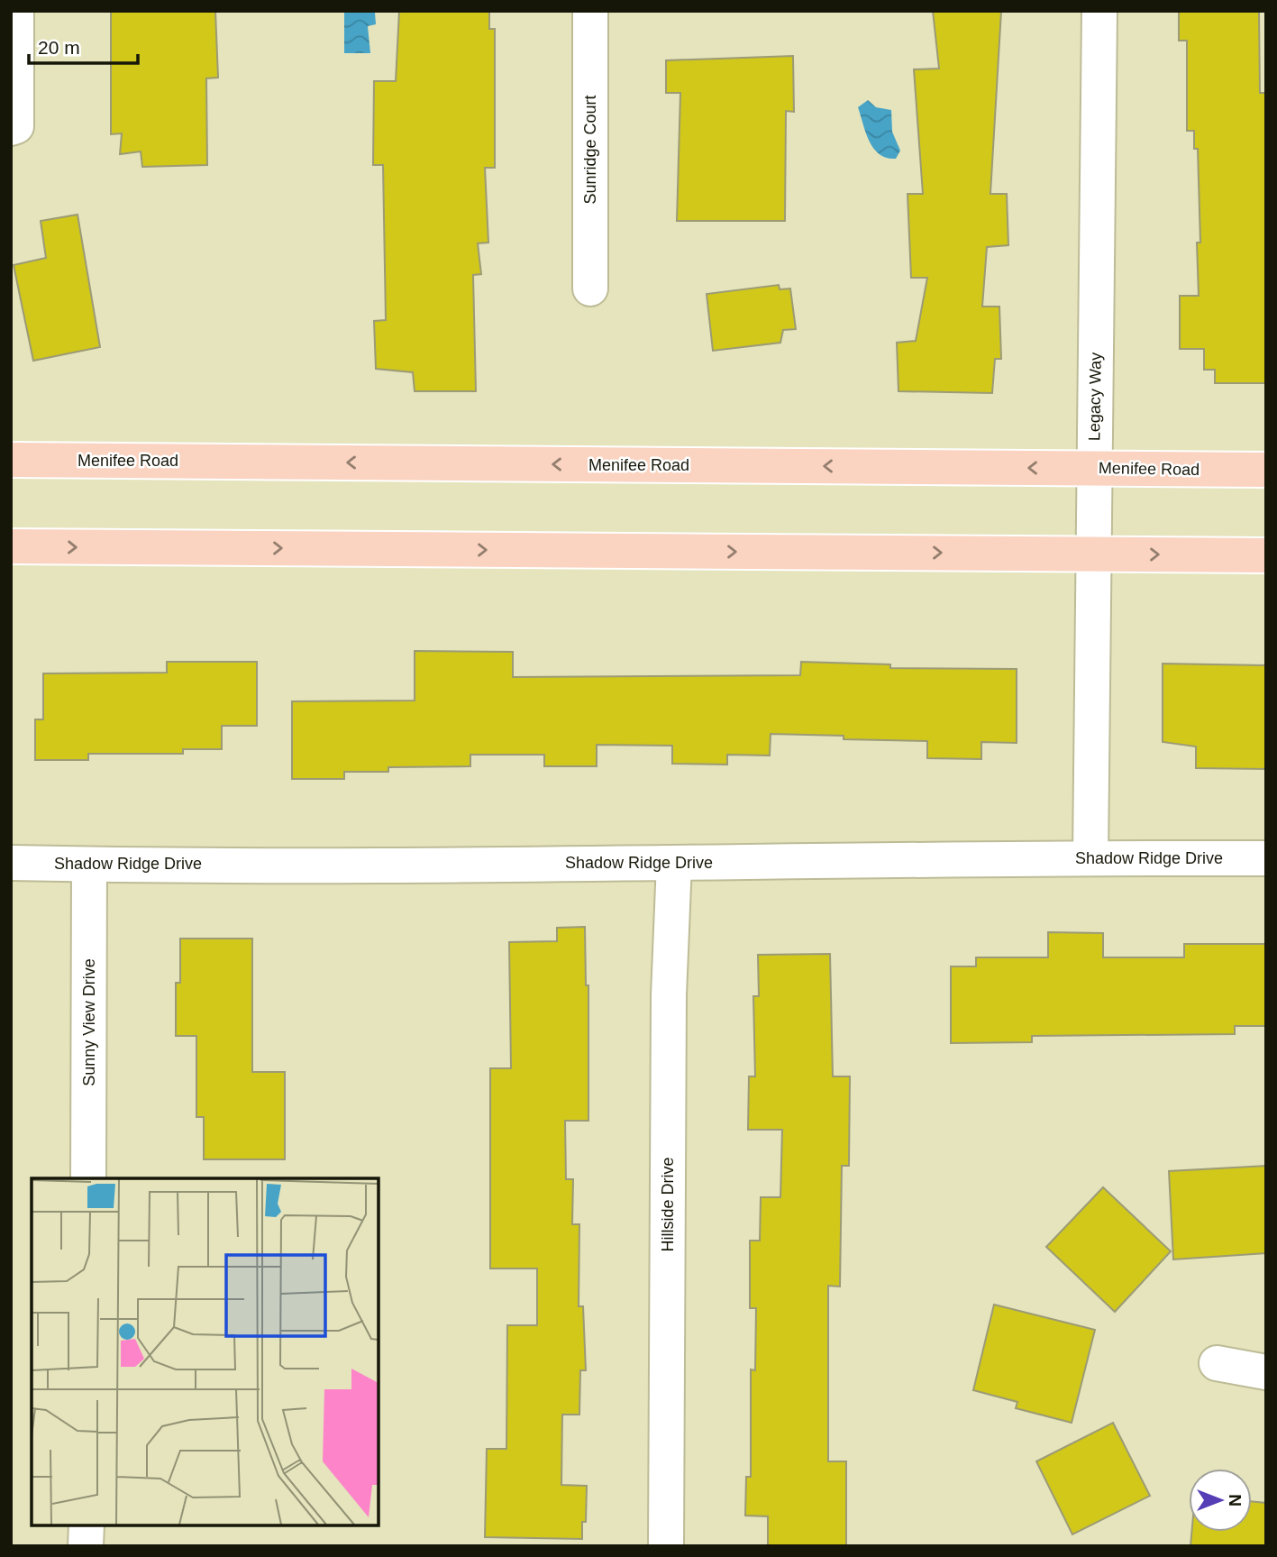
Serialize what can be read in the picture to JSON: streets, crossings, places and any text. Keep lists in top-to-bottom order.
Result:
{
  "streets": {
    "main road": ["Menifee Road"],
    "street": [
      "Sunridge Court",
      "Legacy Way",
      "Shadow Ridge Drive",
      "Sunny View Drive",
      "Hillside Drive"
    ]
  },
  "crossings": [
    ["Legacy Way", "Menifee Road"],
    ["Legacy Way", "Shadow Ridge Drive"],
    ["Shadow Ridge Drive", "Sunny View Drive"],
    ["Shadow Ridge Drive", "Hillside Drive"]
  ],
  "scale_bar": "20 m",
  "north": "right"
}
